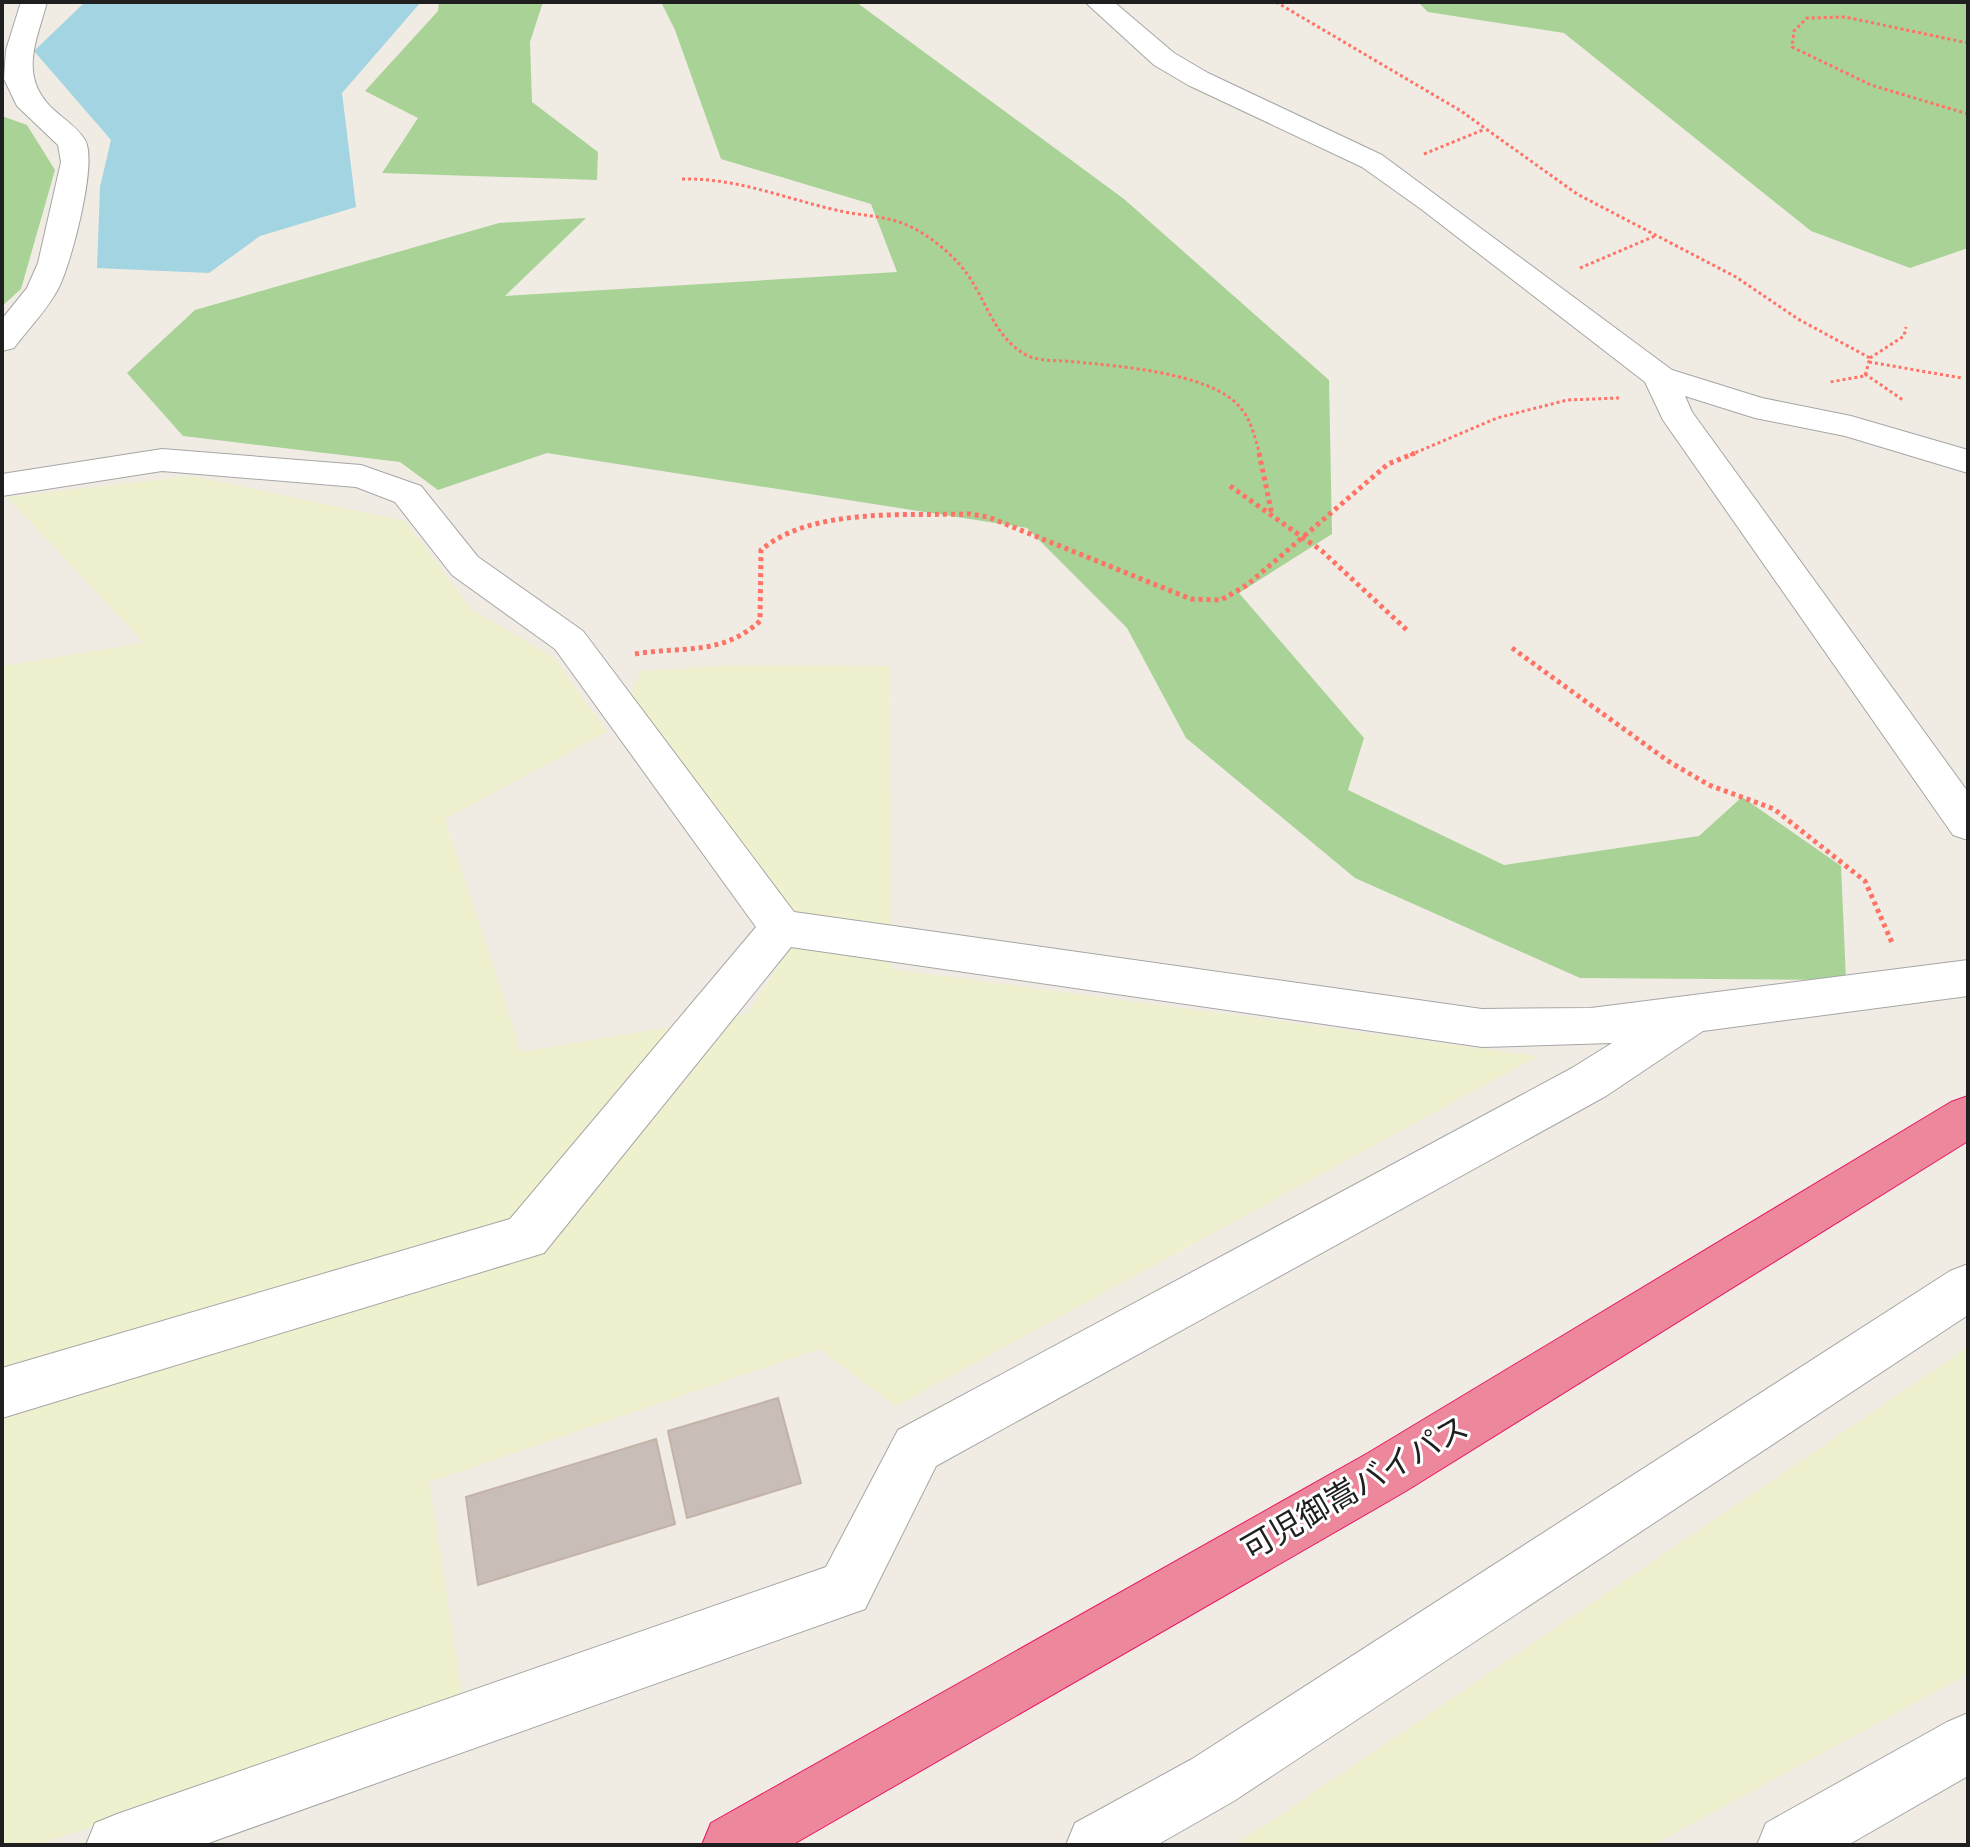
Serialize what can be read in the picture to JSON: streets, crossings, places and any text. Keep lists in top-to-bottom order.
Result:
{
  "streets": {
    "highway": ["可児御嵩バイパス"]
  }
}
